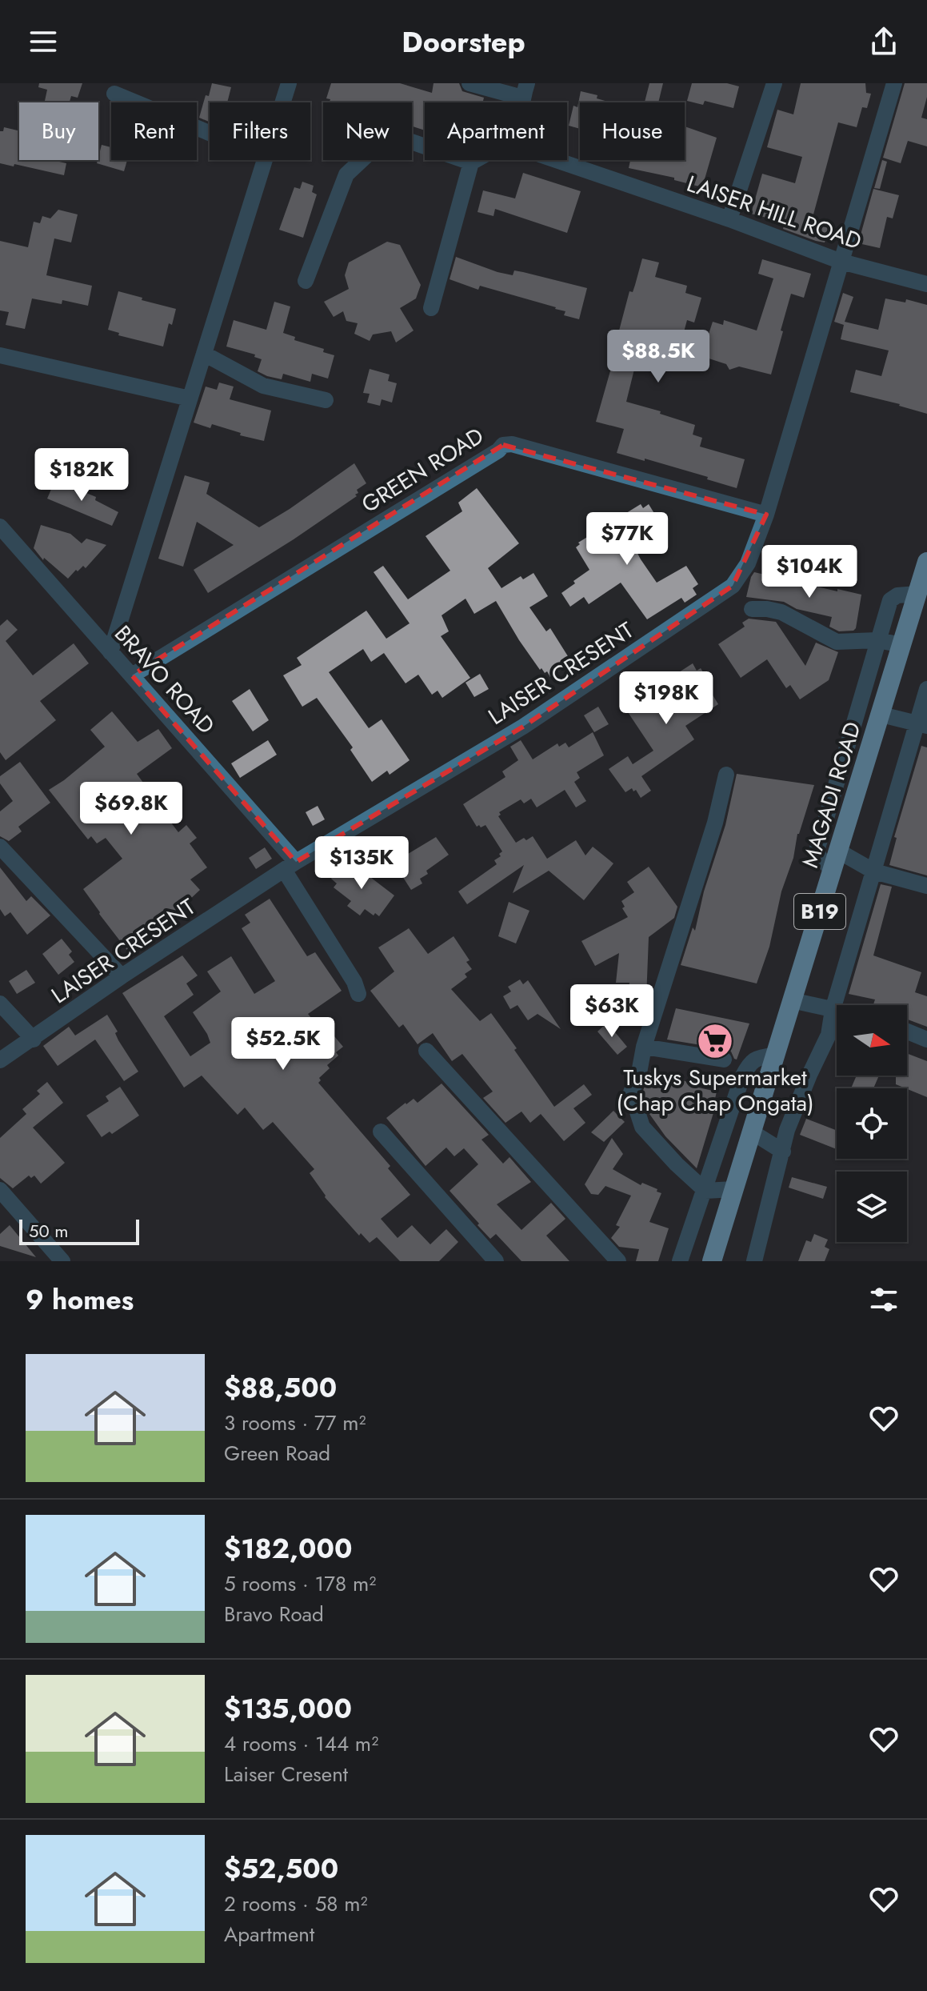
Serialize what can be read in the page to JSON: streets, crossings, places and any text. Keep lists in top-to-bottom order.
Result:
{
  "streets": {
    "highway": ["MAGADI ROAD", "B19"],
    "street": [
      "LAISER HILL ROAD",
      "GREEN ROAD",
      "LAISER CRESENT",
      "BRAVO ROAD"
    ]
  },
  "crossings": [
    ["LAISER HILL ROAD", "LAISER CRESENT"],
    ["GREEN ROAD", "LAISER CRESENT"],
    ["GREEN ROAD", "BRAVO ROAD"],
    ["LAISER CRESENT", "BRAVO ROAD"]
  ],
  "places": {
    "supermarket": ["Tuskys Supermarket (Chap Chap Ongata)"]
  },
  "scale_bar": "50 m",
  "north": "right",
  "page": {
    "header": "Doorstep",
    "chip": [
      "Buy",
      "Rent",
      "Filters",
      "New",
      "Apartment",
      "House"
    ],
    "price": [
      "$88.5K",
      "$182K",
      "$77K",
      "$104K",
      "$198K",
      "$69.8K",
      "$135K",
      "$63K",
      "$52.5K"
    ],
    "scale": "50 m",
    "heading": "9 homes",
    "list": [
      {
        "name": "$88,500",
        "note": "3 rooms · 77 m² · Green Road"
      },
      {
        "name": "$182,000",
        "note": "5 rooms · 178 m² · Bravo Road"
      },
      {
        "name": "$135,000",
        "note": "4 rooms · 144 m² · Laiser Cresent"
      },
      {
        "name": "$52,500",
        "note": "2 rooms · 58 m² · Apartment"
      }
    ]
  }
}
